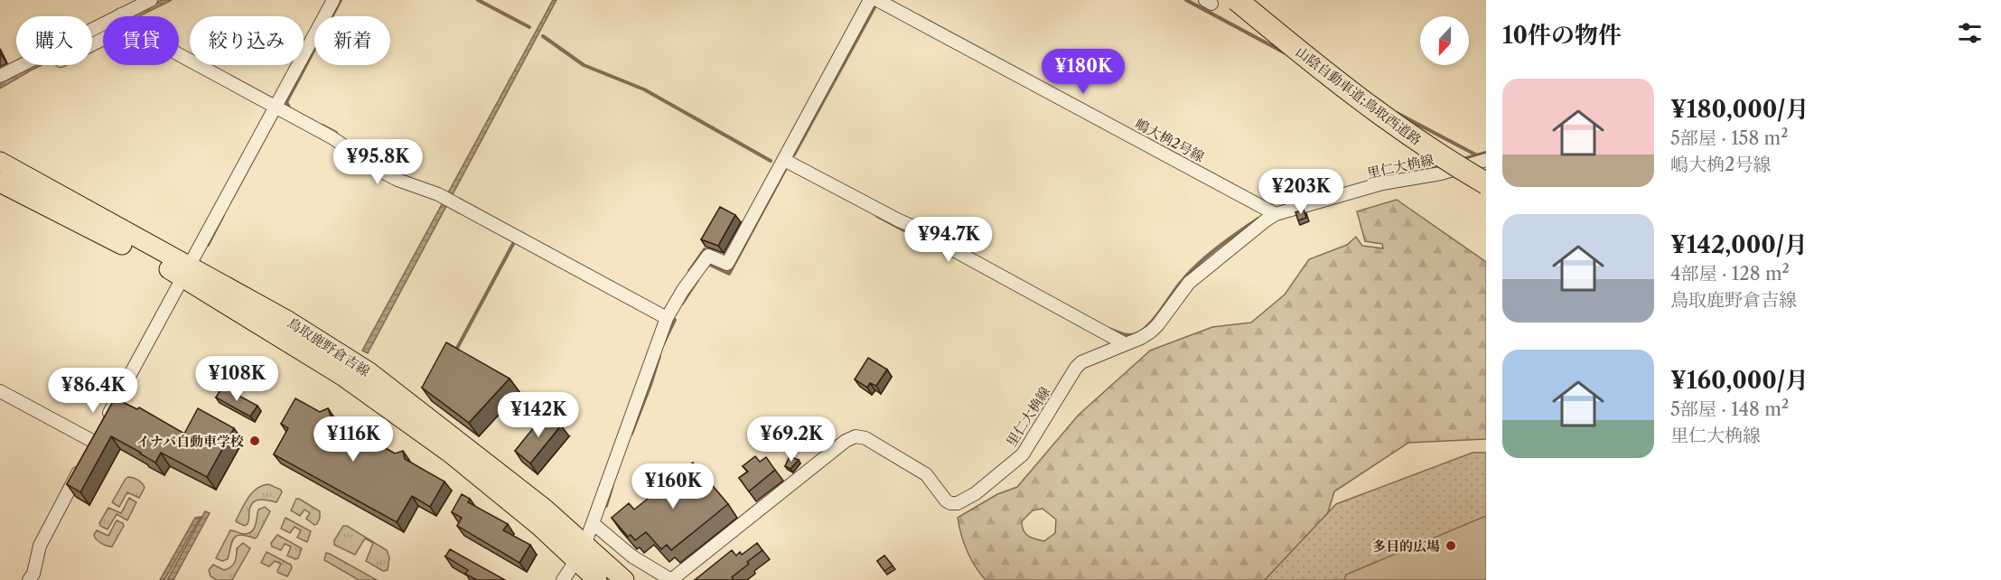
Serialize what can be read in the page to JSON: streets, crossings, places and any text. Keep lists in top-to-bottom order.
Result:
{
  "streets": {
    "highway": ["山陰自動車道;鳥取西道路"],
    "main road": ["鳥取鹿野倉吉線"],
    "street": ["嶋大桷2号線", "里仁大桷線"]
  },
  "crossings": [
    ["嶋大桷2号線", "里仁大桷線"]
  ],
  "places": ["イナバ自動車学校", "多目的広場"],
  "north": "bottom",
  "page": {
    "heading": "10件の物件",
    "chip": [
      "購入",
      "賃貸",
      "絞り込み",
      "新着"
    ],
    "price": [
      "¥180K",
      "¥95.8K",
      "¥203K",
      "¥94.7K",
      "¥108K",
      "¥86.4K",
      "¥142K",
      "¥116K",
      "¥69.2K",
      "¥160K"
    ],
    "list": [
      {
        "name": "¥180,000/月",
        "note": "5部屋 · 158 m² · 嶋大桷2号線"
      },
      {
        "name": "¥142,000/月",
        "note": "4部屋 · 128 m² · 鳥取鹿野倉吉線"
      },
      {
        "name": "¥160,000/月",
        "note": "5部屋 · 148 m² · 里仁大桷線"
      }
    ]
  }
}
